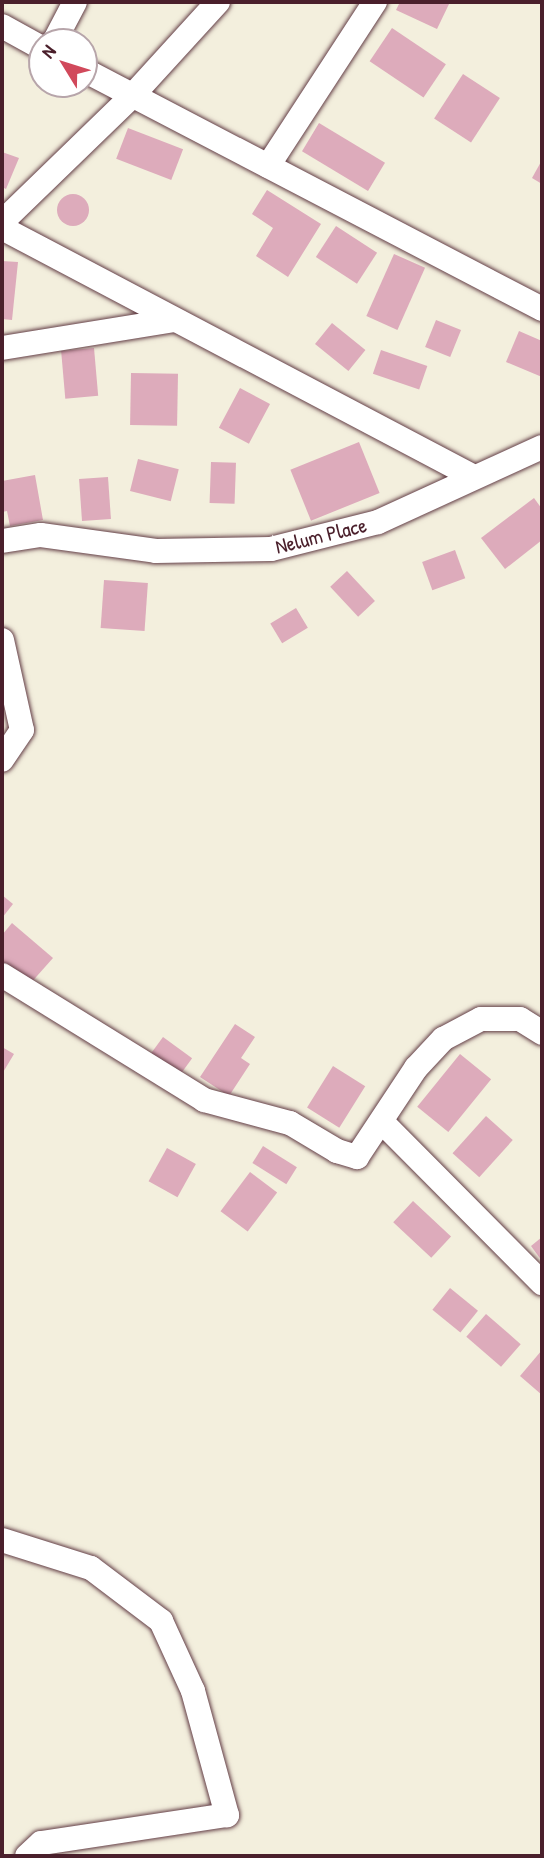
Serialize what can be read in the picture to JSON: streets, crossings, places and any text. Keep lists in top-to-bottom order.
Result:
{
  "streets": {
    "street": ["Nelum Place"]
  },
  "north": "top left"
}
